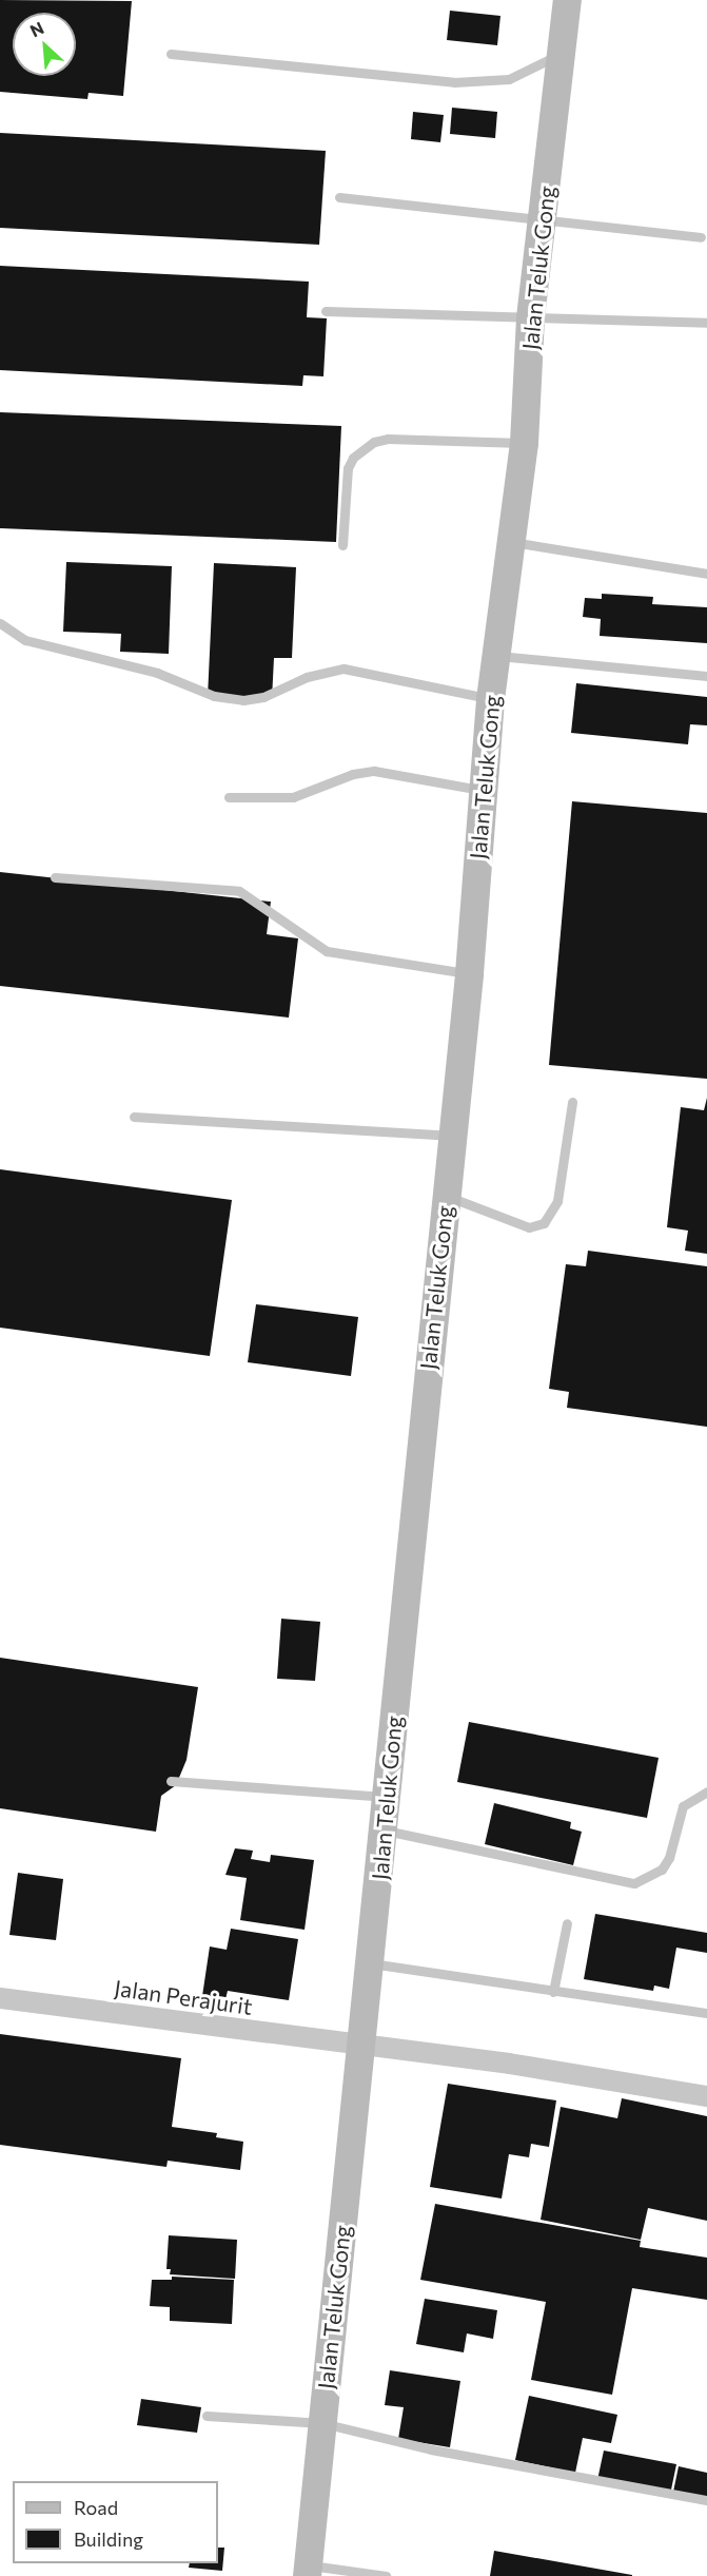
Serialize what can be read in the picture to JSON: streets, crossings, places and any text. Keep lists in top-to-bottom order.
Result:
{
  "streets": {
    "street": ["Jalan Teluk Gong", "Jalan Perajurit"]
  },
  "crossings": [
    ["Jalan Teluk Gong", "Jalan Perajurit"]
  ],
  "legend": ["Road", "Building"],
  "north": "top left"
}
